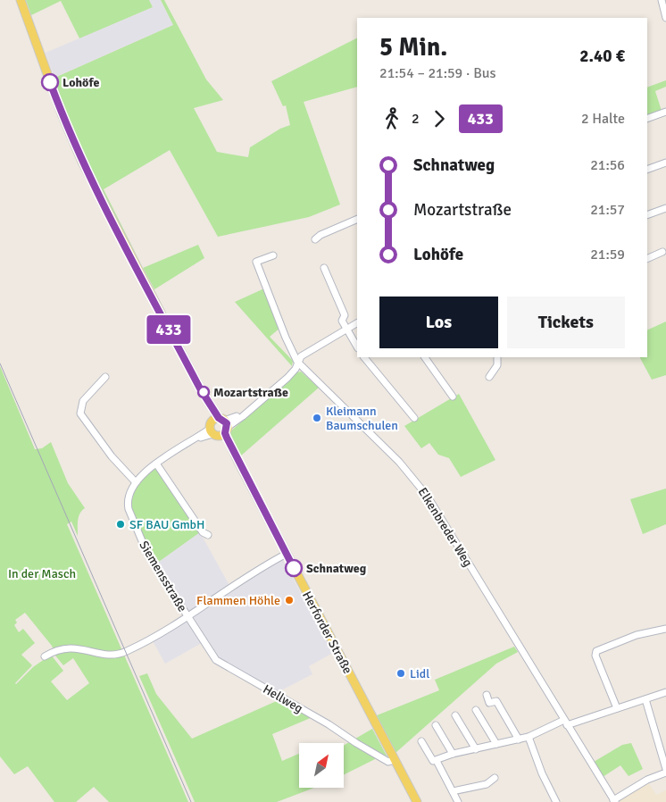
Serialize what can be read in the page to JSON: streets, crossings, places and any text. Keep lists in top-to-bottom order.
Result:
{
  "streets": {
    "main road": ["Herforder Straße"],
    "street": ["Elkenbreder Weg", "Siemensstraße", "Hellweg"]
  },
  "crossings": [
    ["Siemensstraße", "Herforder Straße"],
    ["Siemensstraße", "Hellweg"],
    ["Herforder Straße", "Hellweg"]
  ],
  "parks": ["In der Masch"],
  "places": [
    "Lohöfe",
    "Mozartstraße",
    "Kleimann Baumschulen",
    "SF BAU GmbH",
    "Schnatweg",
    "Flammen Höhle",
    "Lidl"
  ],
  "lines": ["bus line 433"],
  "north": "top right",
  "page": {
    "on_map": "433",
    "heading": ["5 Min.", "21:54 – 21:59 · Bus", "2.40 €"],
    "legs": ["2", "433", "2 Halte"],
    "list": [
      {
        "name": "Schnatweg",
        "value": "21:56"
      },
      {
        "name": "Mozartstraße",
        "value": "21:57"
      },
      {
        "name": "Lohöfe",
        "value": "21:59"
      }
    ],
    "buttons": ["Los", "Tickets"]
  }
}
